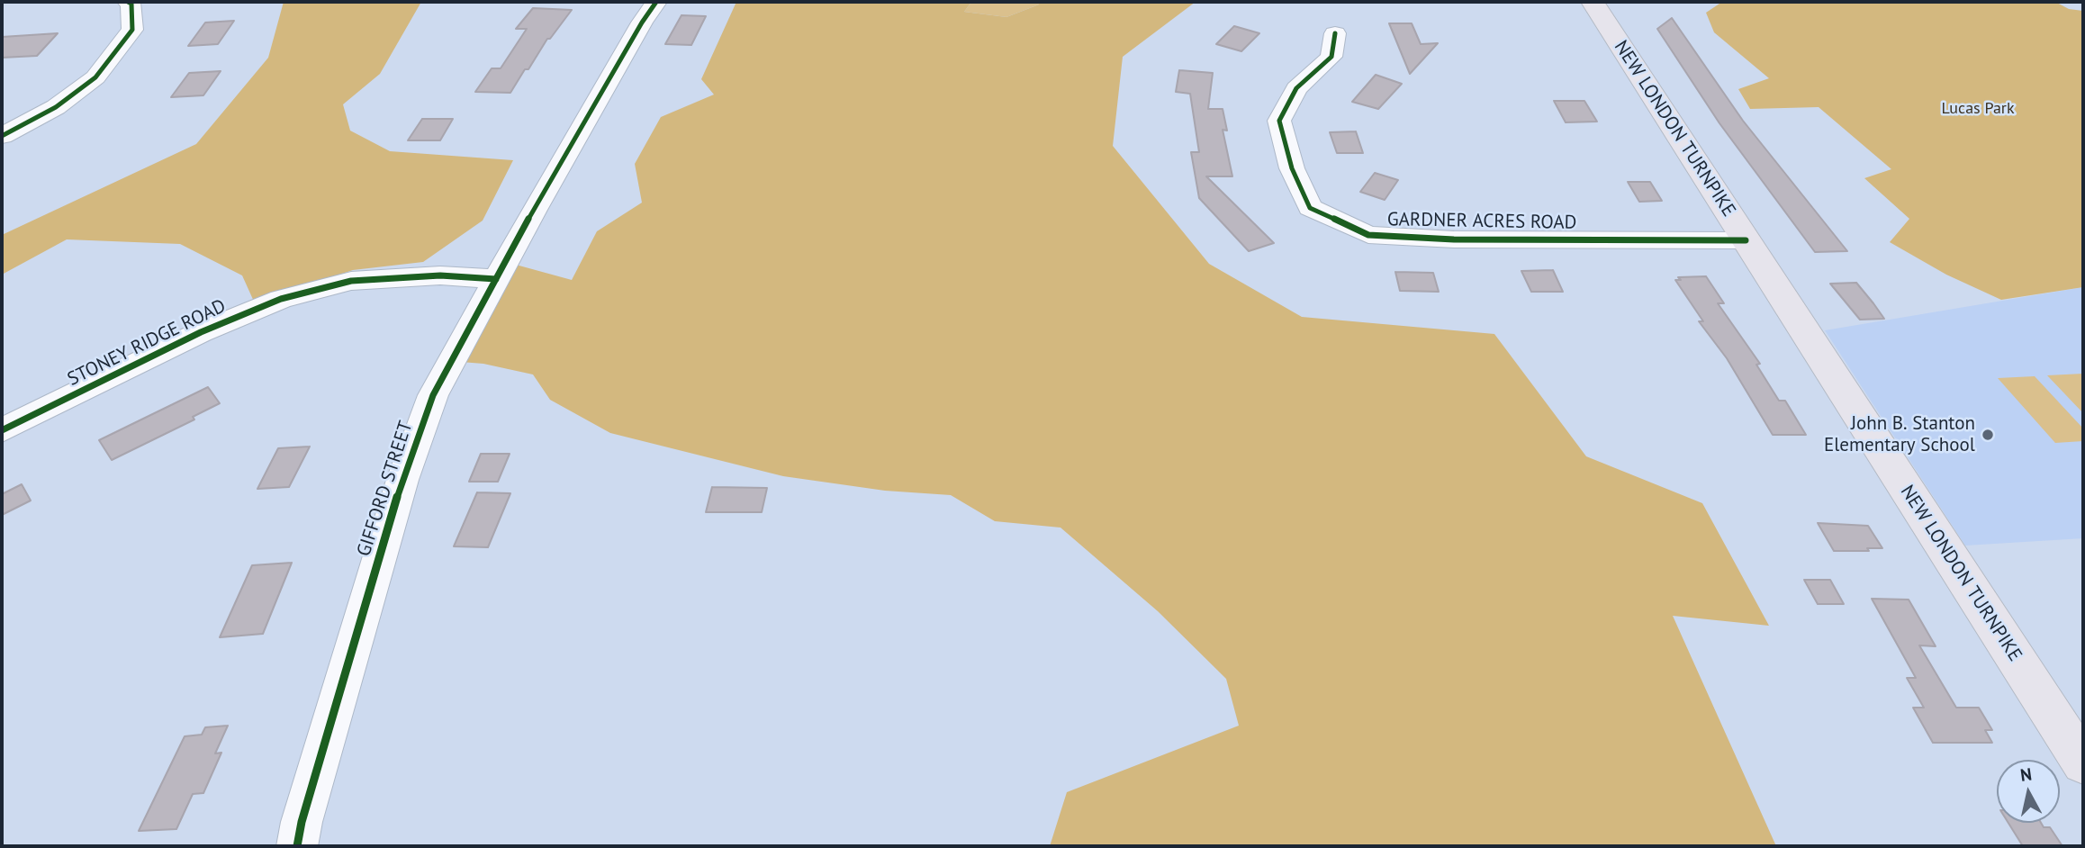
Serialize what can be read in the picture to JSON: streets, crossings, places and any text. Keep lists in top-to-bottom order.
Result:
{
  "streets": {
    "main road": ["NEW LONDON TURNPIKE"],
    "street": ["GARDNER ACRES ROAD", "STONEY RIDGE ROAD", "GIFFORD STREET"]
  },
  "crossings": [
    ["NEW LONDON TURNPIKE", "GARDNER ACRES ROAD"],
    ["STONEY RIDGE ROAD", "GIFFORD STREET"]
  ],
  "parks": ["Lucas Park"],
  "places": ["John B. Stanton Elementary School"],
  "north": "top"
}
